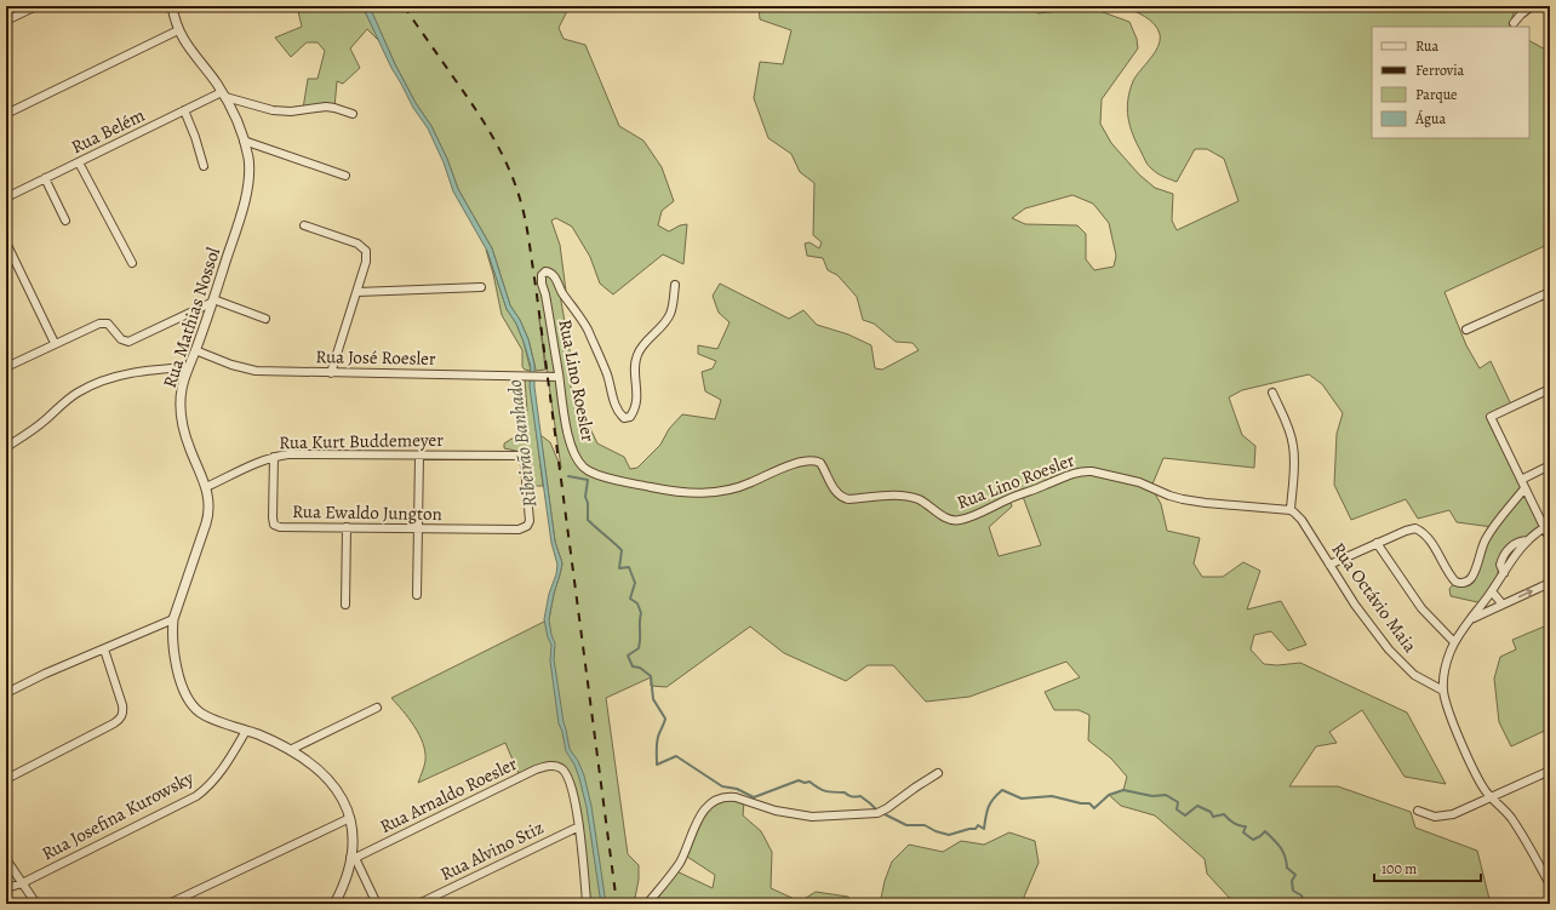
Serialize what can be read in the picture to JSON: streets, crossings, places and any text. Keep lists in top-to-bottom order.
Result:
{
  "streets": {
    "street": [
      "Rua Belém",
      "Rua Mathias Nossol",
      "Rua José Roesler",
      "Rua Lino Roesler",
      "Rua Kurt Buddemeyer",
      "Rua Ewaldo Jungton",
      "Rua Octávio Maia",
      "Rua Arnaldo Roesler",
      "Rua Josefina Kurowsky",
      "Rua Alvino Stiz"
    ]
  },
  "crossings": [
    ["Rua Belém", "Rua Mathias Nossol"],
    ["Rua Mathias Nossol", "Rua José Roesler"],
    ["Rua Mathias Nossol", "Rua Kurt Buddemeyer"],
    ["Rua Mathias Nossol", "Rua Arnaldo Roesler"],
    ["Rua Mathias Nossol", "Rua Josefina Kurowsky"],
    ["Rua José Roesler", "Rua Lino Roesler"],
    ["Rua Lino Roesler", "Rua Octávio Maia"],
    ["Rua Kurt Buddemeyer", "Rua Ewaldo Jungton"],
    ["Rua Arnaldo Roesler", "Rua Alvino Stiz"]
  ],
  "water": ["Ribeirão Banhado"],
  "legend": [
    "Rua",
    "Ferrovia",
    "Parque",
    "Água"
  ],
  "scale_bar": "100 m"
}
